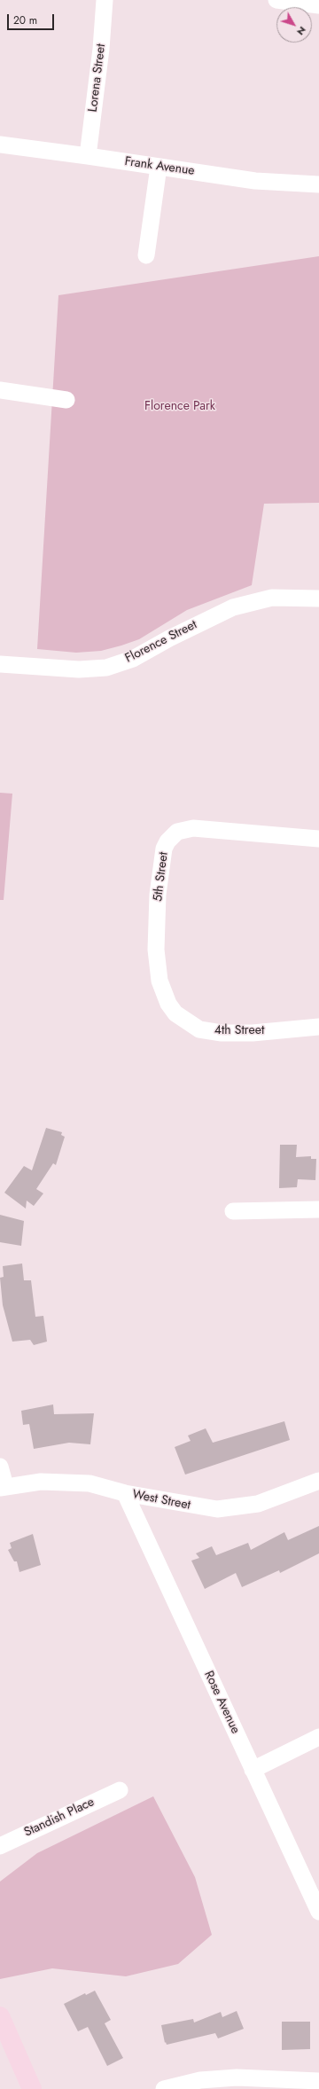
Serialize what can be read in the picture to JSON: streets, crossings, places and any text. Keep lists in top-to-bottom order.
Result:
{
  "streets": {
    "street": [
      "Lorena Street",
      "Frank Avenue",
      "Florence Street",
      "5th Street",
      "4th Street",
      "West Street",
      "Rose Avenue",
      "Standish Place"
    ]
  },
  "crossings": [
    ["Lorena Street", "Frank Avenue"],
    ["5th Street", "4th Street"],
    ["West Street", "Rose Avenue"]
  ],
  "parks": ["Florence Park"],
  "scale_bar": "20 m",
  "north": "bottom right"
}
